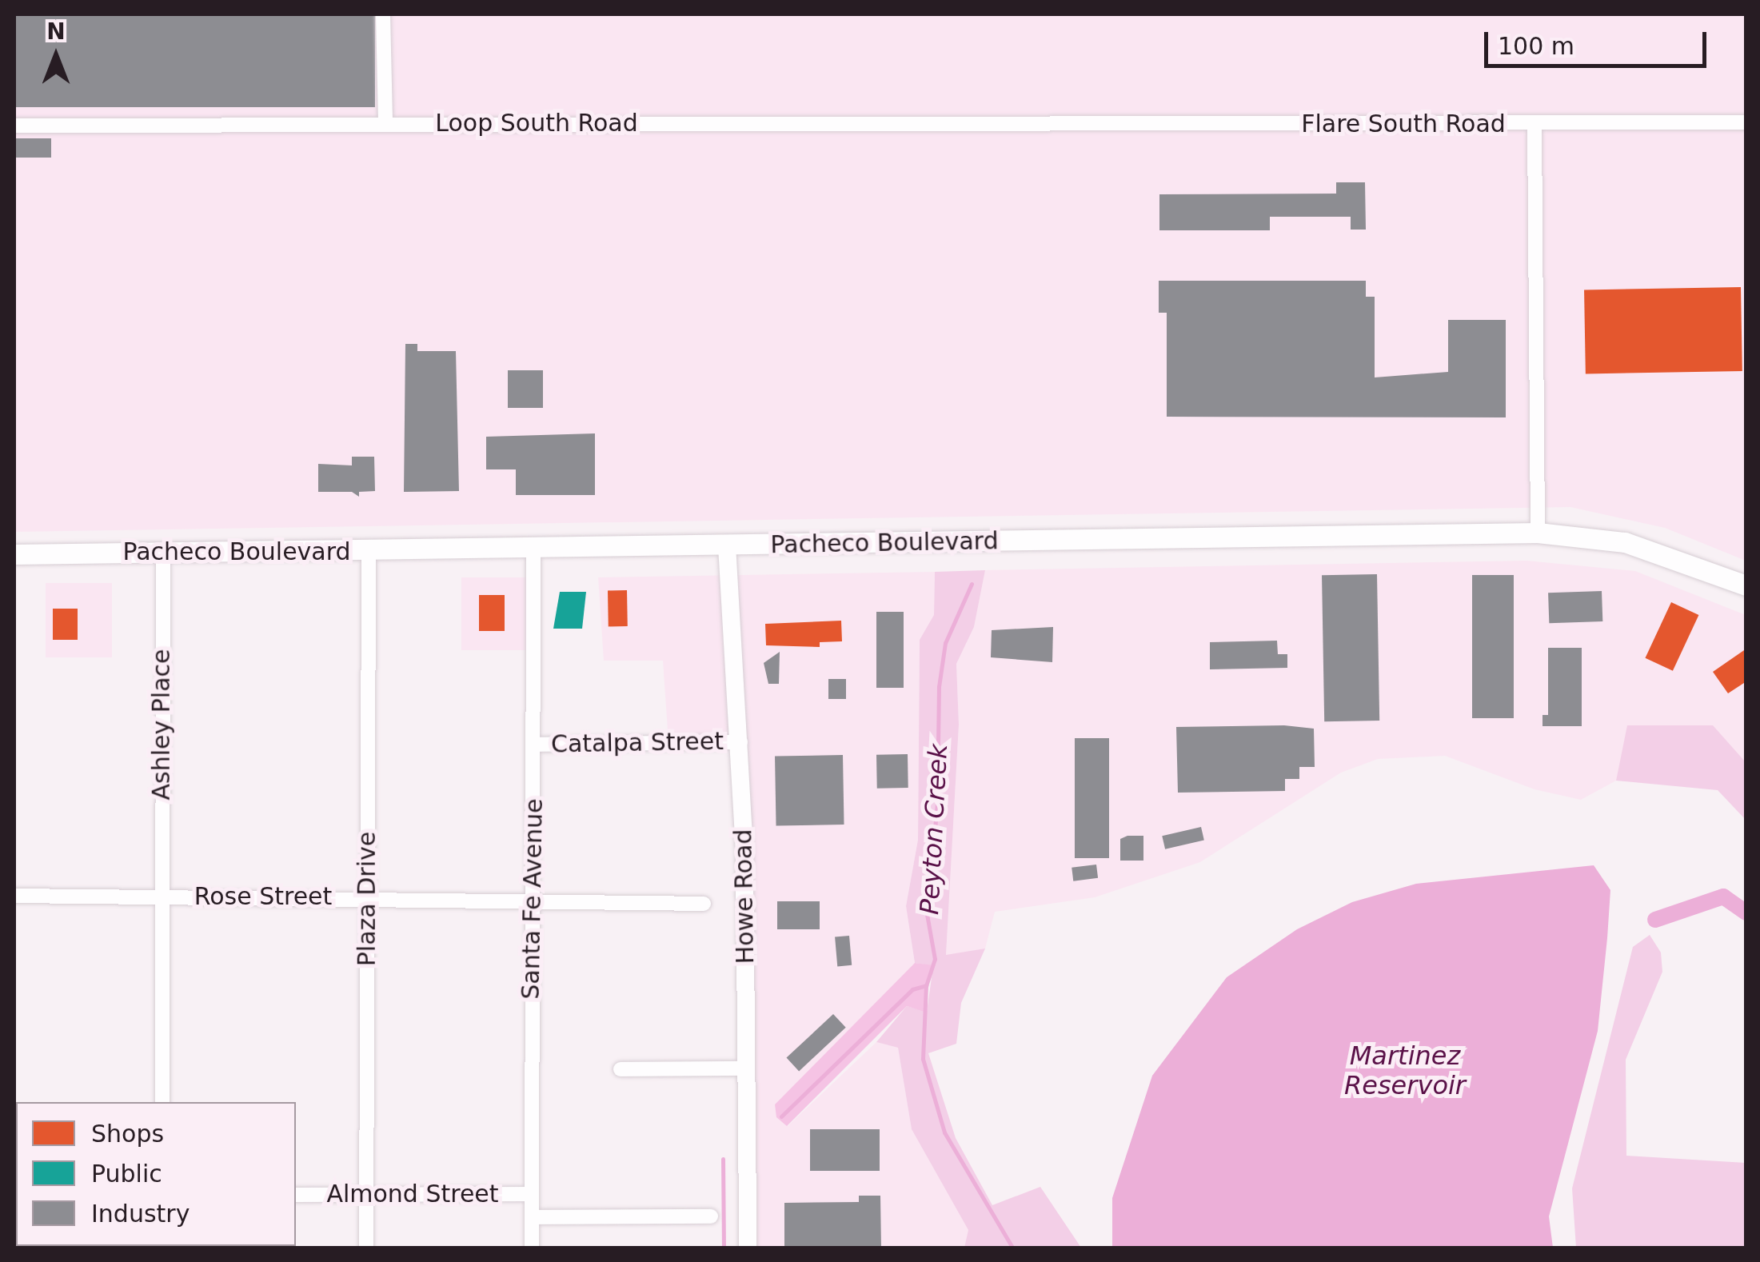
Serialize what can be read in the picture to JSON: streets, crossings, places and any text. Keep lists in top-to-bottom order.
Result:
{
  "streets": {
    "main road": ["Pacheco Boulevard"],
    "street": [
      "Loop South Road",
      "Flare South Road",
      "Ashley Place",
      "Catalpa Street",
      "Rose Street",
      "Howe Road",
      "Plaza Drive",
      "Santa Fe Avenue",
      "Almond Street"
    ]
  },
  "crossings": [
    ["Loop South Road", "Flare South Road"],
    ["Pacheco Boulevard", "Ashley Place"],
    ["Pacheco Boulevard", "Howe Road"],
    ["Pacheco Boulevard", "Plaza Drive"],
    ["Pacheco Boulevard", "Santa Fe Avenue"],
    ["Ashley Place", "Rose Street"],
    ["Catalpa Street", "Howe Road"],
    ["Catalpa Street", "Santa Fe Avenue"],
    ["Rose Street", "Plaza Drive"],
    ["Rose Street", "Santa Fe Avenue"],
    ["Plaza Drive", "Almond Street"],
    ["Santa Fe Avenue", "Almond Street"]
  ],
  "water": ["Peyton Creek", "Martinez Reservoir"],
  "legend": ["Shops", "Public", "Industry"],
  "scale_bar": "100 m",
  "north": "top"
}
